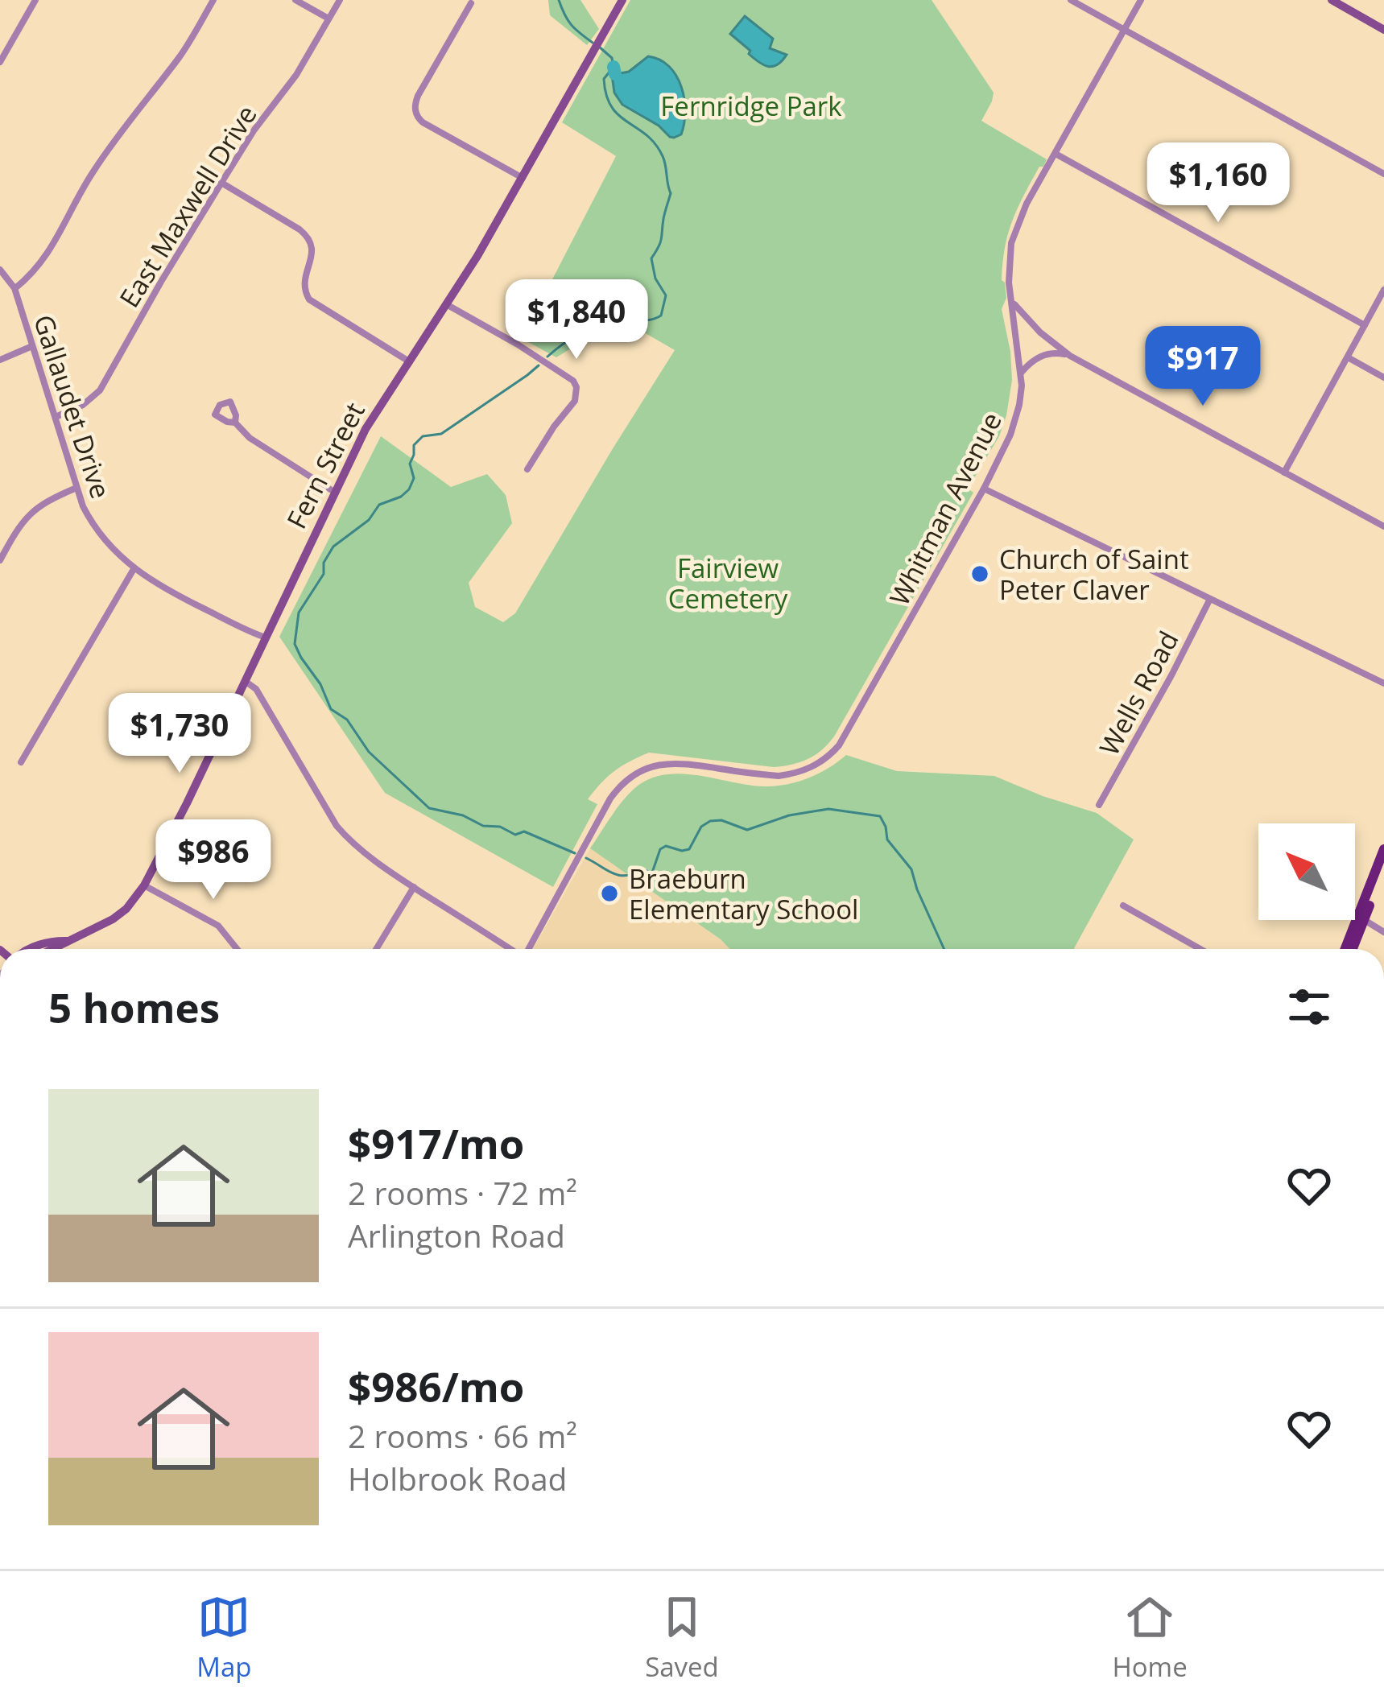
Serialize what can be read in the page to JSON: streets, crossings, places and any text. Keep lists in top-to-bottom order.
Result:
{
  "streets": {
    "street": [
      "East Maxwell Drive",
      "Gallaudet Drive",
      "Fern Street",
      "Whitman Avenue",
      "Wells Road"
    ]
  },
  "crossings": [
    ["East Maxwell Drive", "Gallaudet Drive"],
    ["Gallaudet Drive", "Fern Street"]
  ],
  "parks": ["Fernridge Park", "Fairview Cemetery"],
  "places": ["Church of Saint Peter Claver", "Braeburn Elementary School"],
  "north": "top left",
  "page": {
    "price": [
      "$1,160",
      "$1,840",
      "$917",
      "$1,730",
      "$986"
    ],
    "heading": "5 homes",
    "list": [
      {
        "name": "$917/mo",
        "note": "2 rooms · 72 m² · Arlington Road"
      },
      {
        "name": "$986/mo",
        "note": "2 rooms · 66 m² · Holbrook Road"
      }
    ],
    "tabs": ["Map", "Saved", "Home"]
  }
}
